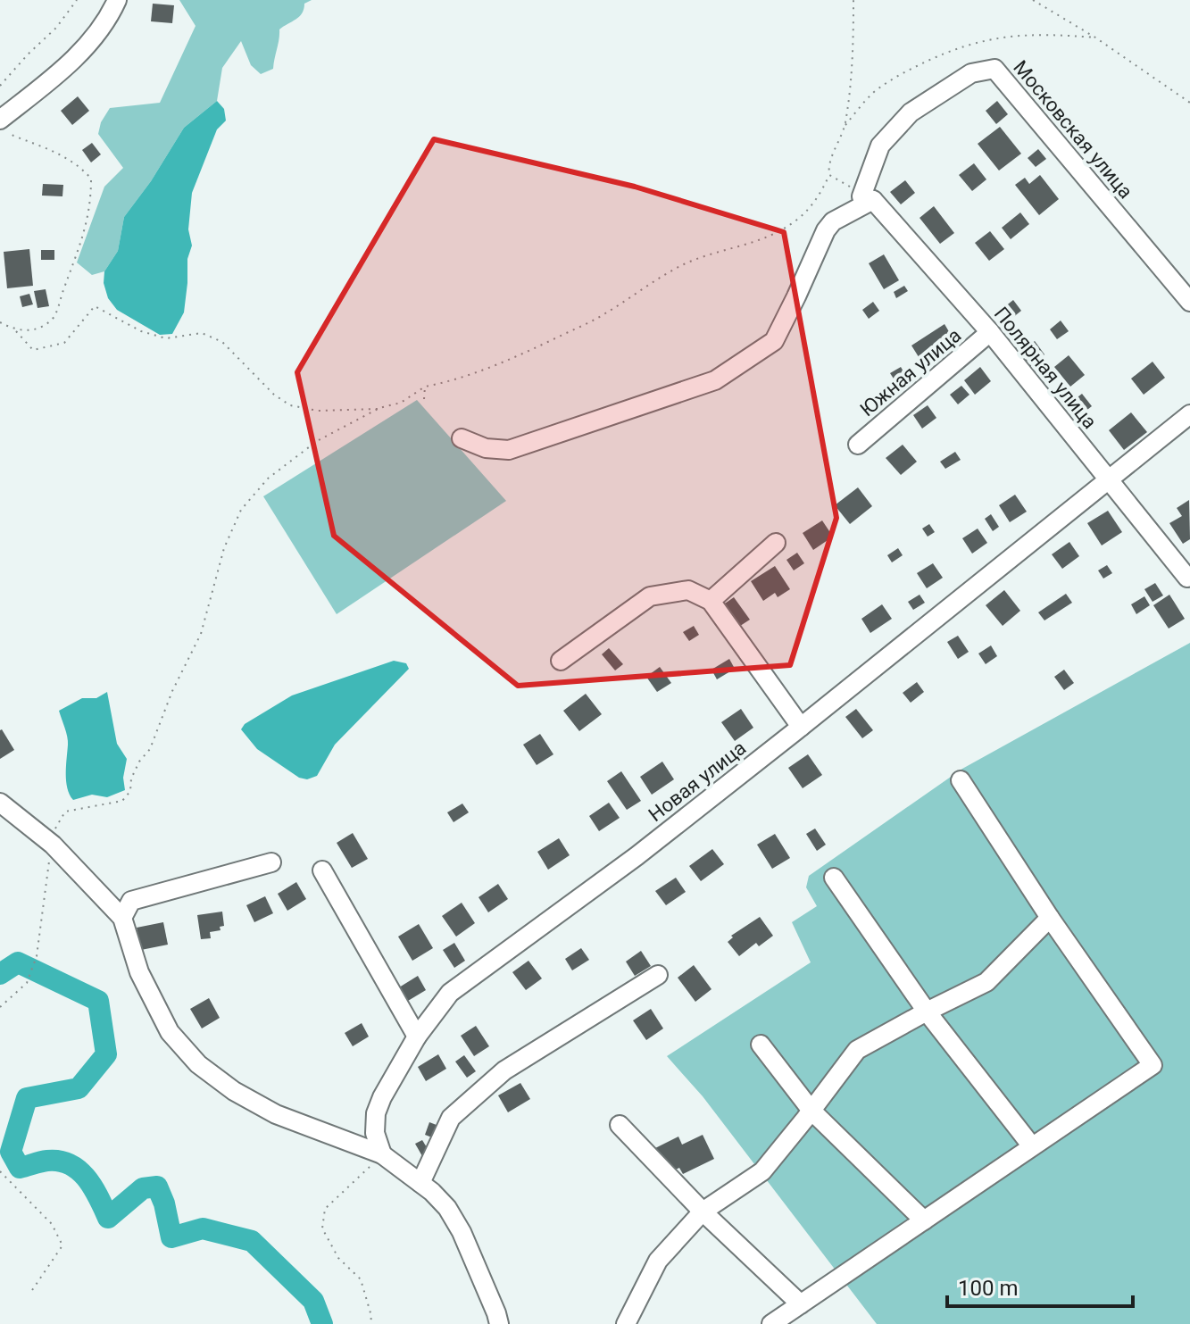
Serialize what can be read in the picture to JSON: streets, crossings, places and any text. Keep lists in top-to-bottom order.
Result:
{
  "streets": {
    "street": [
      "Московская улица",
      "Полярная улица",
      "Южная улица",
      "Новая улица"
    ]
  },
  "crossings": [
    ["Московская улица", "Полярная улица"],
    ["Полярная улица", "Южная улица"],
    ["Полярная улица", "Новая улица"]
  ],
  "scale_bar": "100 m"
}
